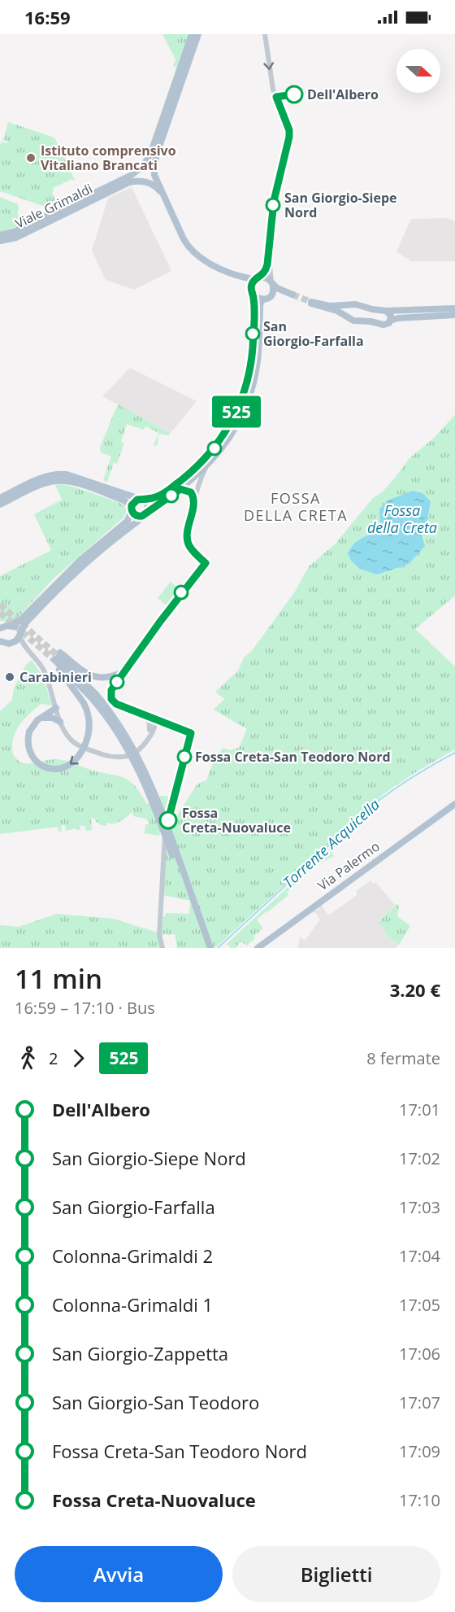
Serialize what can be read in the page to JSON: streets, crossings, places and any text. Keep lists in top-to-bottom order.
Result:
{
  "streets": {
    "main road": ["Viale Grimaldi", "Via Palermo"]
  },
  "districts": ["FOSSA DELLA CRETA"],
  "water": ["Fossa della Creta", "Torrente Acquicella"],
  "places": [
    "Dell'Albero",
    "Istituto comprensivo Vitaliano Brancati",
    "San Giorgio-Siepe Nord",
    "San Giorgio-Farfalla",
    "Carabinieri",
    "Fossa Creta-San Teodoro Nord",
    "Fossa Creta-Nuovaluce"
  ],
  "lines": ["bus line 525"],
  "north": "right",
  "page": {
    "status": "16:59",
    "on_map": "525",
    "heading": ["11 min", "16:59 – 17:10 · Bus", "3.20 €"],
    "legs": ["2", "525", "8 fermate"],
    "list": [
      {
        "name": "Dell'Albero",
        "value": "17:01"
      },
      {
        "name": "San Giorgio-Siepe Nord",
        "value": "17:02"
      },
      {
        "name": "San Giorgio-Farfalla",
        "value": "17:03"
      },
      {
        "name": "Colonna-Grimaldi 2",
        "value": "17:04"
      },
      {
        "name": "Colonna-Grimaldi 1",
        "value": "17:05"
      },
      {
        "name": "San Giorgio-Zappetta",
        "value": "17:06"
      },
      {
        "name": "San Giorgio-San Teodoro",
        "value": "17:07"
      },
      {
        "name": "Fossa Creta-San Teodoro Nord",
        "value": "17:09"
      },
      {
        "name": "Fossa Creta-Nuovaluce",
        "value": "17:10"
      }
    ],
    "buttons": ["Avvia", "Biglietti"]
  }
}
